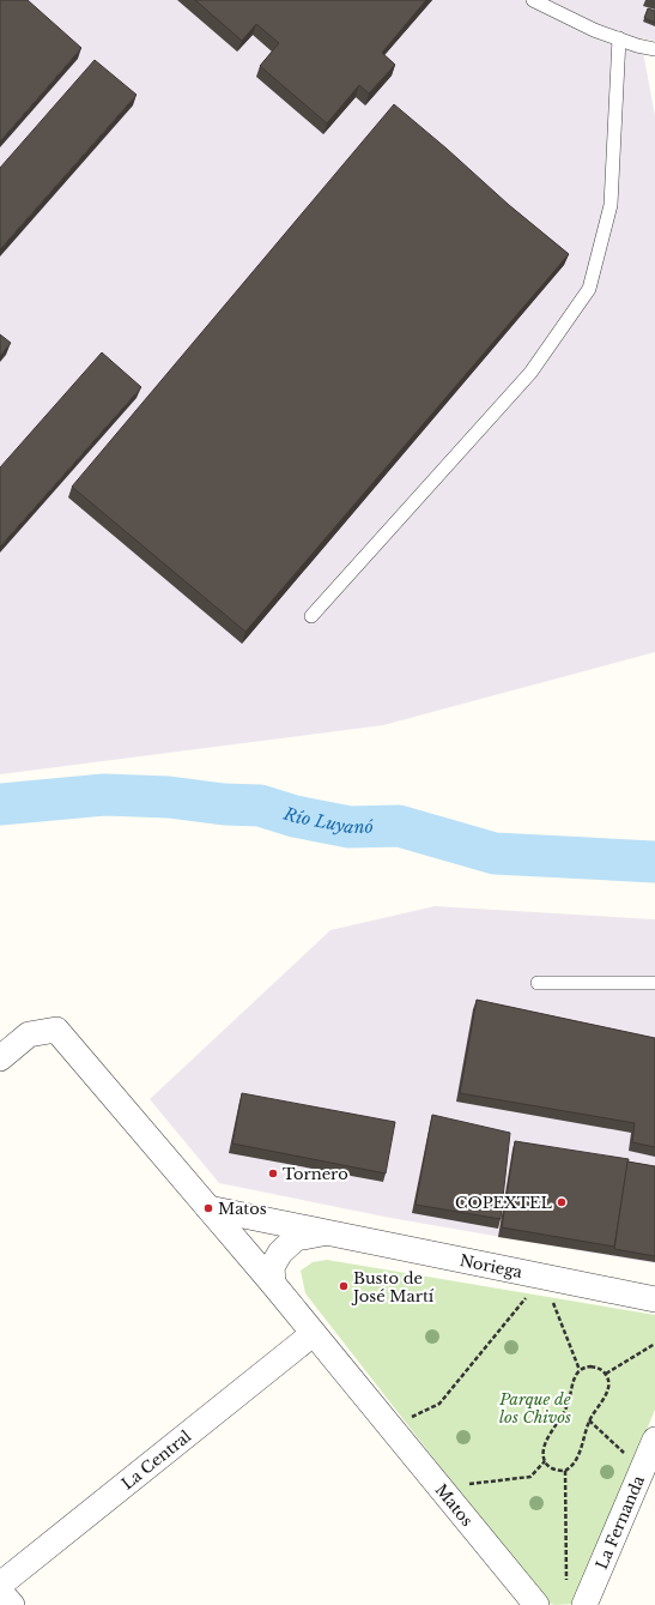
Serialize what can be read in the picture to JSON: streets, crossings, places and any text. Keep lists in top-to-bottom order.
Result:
{
  "streets": {
    "street": [
      "Noriega",
      "La Central",
      "Matos",
      "La Fernanda"
    ]
  },
  "crossings": [
    ["Noriega", "Matos"],
    ["La Central", "Matos"]
  ],
  "water": ["Río Luyanó"],
  "parks": ["Parque de los Chivos"],
  "places": [
    "Tornero",
    "COPEXTEL",
    "Matos",
    "Busto de José Martí"
  ]
}
